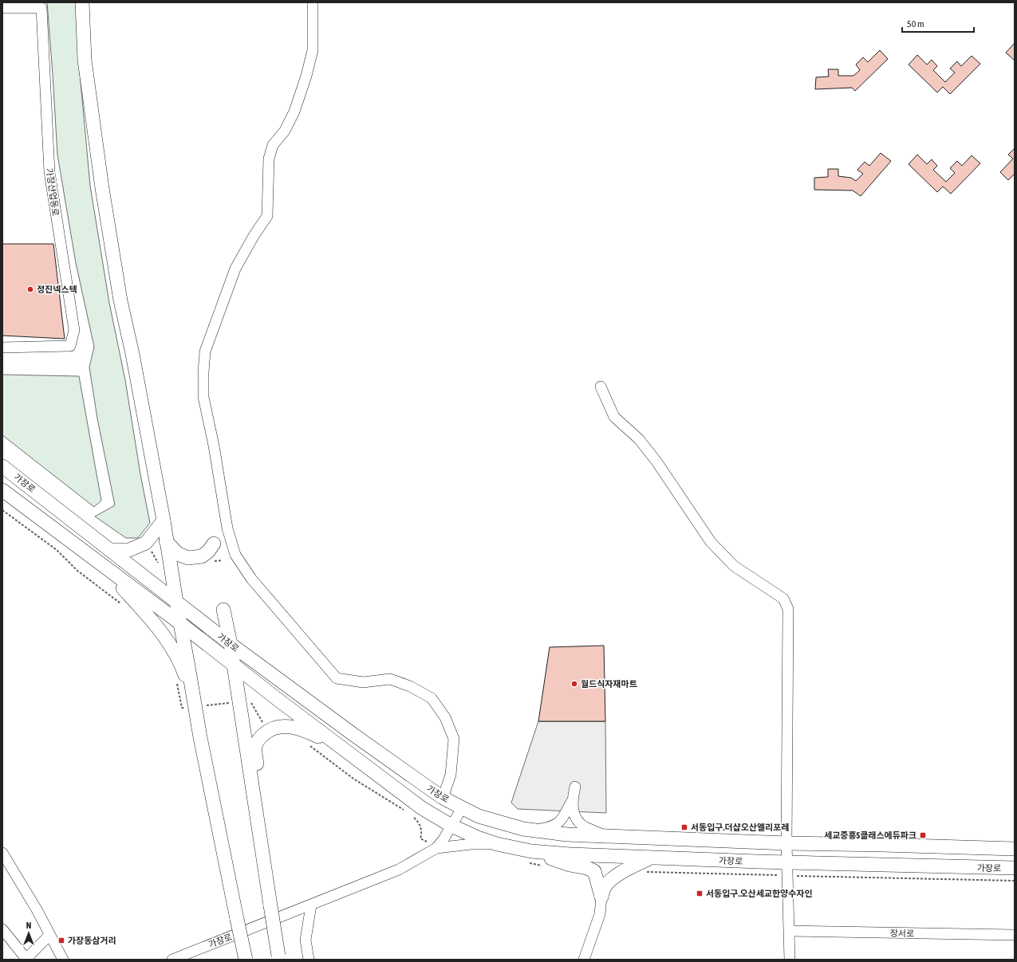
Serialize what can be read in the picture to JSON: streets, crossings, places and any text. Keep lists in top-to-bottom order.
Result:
{
  "streets": {
    "main road": ["가장로"],
    "street": ["가장산업동로", "장서로"]
  },
  "places": {
    "other": ["정진넥스텍", "월드식자재마트"],
    "transit": [
      "서동입구.더샵오산엘리포레",
      "세교중흥S클래스에듀파크",
      "서동입구.오산세교한양수자인",
      "가장동삼거리"
    ]
  },
  "scale_bar": "50 m",
  "north": "top"
}
